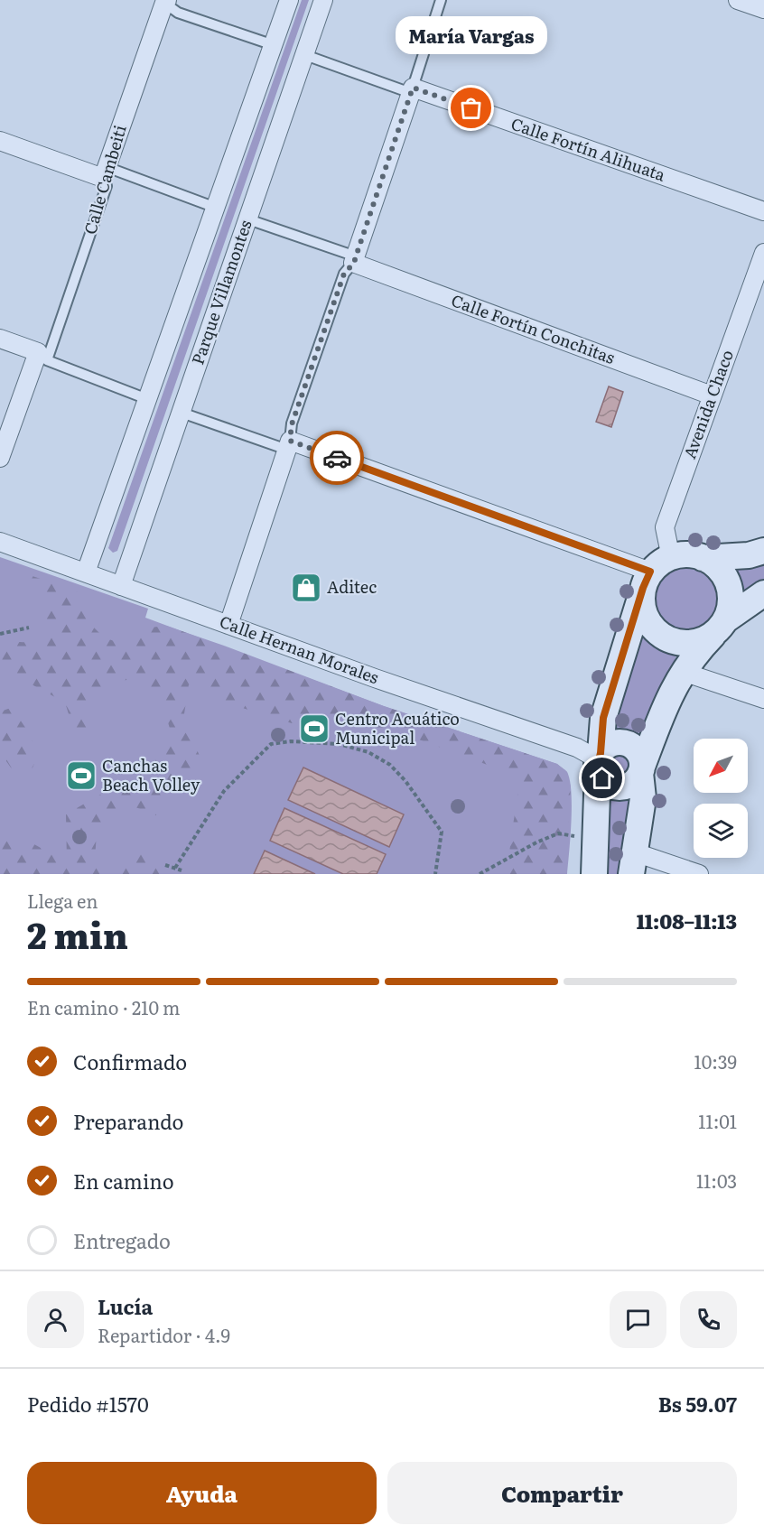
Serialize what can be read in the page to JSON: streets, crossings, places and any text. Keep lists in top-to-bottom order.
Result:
{
  "streets": {
    "main road": ["Avenida Chaco"],
    "street": [
      "Calle Fortín Alihuata",
      "Calle Cambeiti",
      "Parque Villamontes",
      "Calle Fortín Conchitas",
      "Calle Hernan Morales"
    ]
  },
  "crossings": [
    ["Calle Fortín Alihuata", "Parque Villamontes"],
    ["Parque Villamontes", "Calle Fortín Conchitas"],
    ["Parque Villamontes", "Calle Hernan Morales"],
    ["Calle Fortín Conchitas", "Avenida Chaco"],
    ["Avenida Chaco", "Calle Hernan Morales"]
  ],
  "places": {
    "other": ["María Vargas"],
    "shop": ["Aditec"],
    "sports": ["Centro Acuático Municipal", "Canchas Beach Volley"]
  },
  "north": "bottom left",
  "page": {
    "bubble": "María Vargas",
    "heading": ["2 min", "Llega en", "11:08–11:13"],
    "panel": [
      "Lucía",
      "Repartidor · 4.9",
      "Pedido #1570",
      "Bs 59.07"
    ],
    "bar": "En camino · 210 m",
    "list": [
      ["Confirmado", "10:39"],
      ["Preparando", "11:01"],
      ["En camino", "11:03"],
      "Entregado"
    ],
    "buttons": ["Ayuda", "Compartir"]
  }
}
